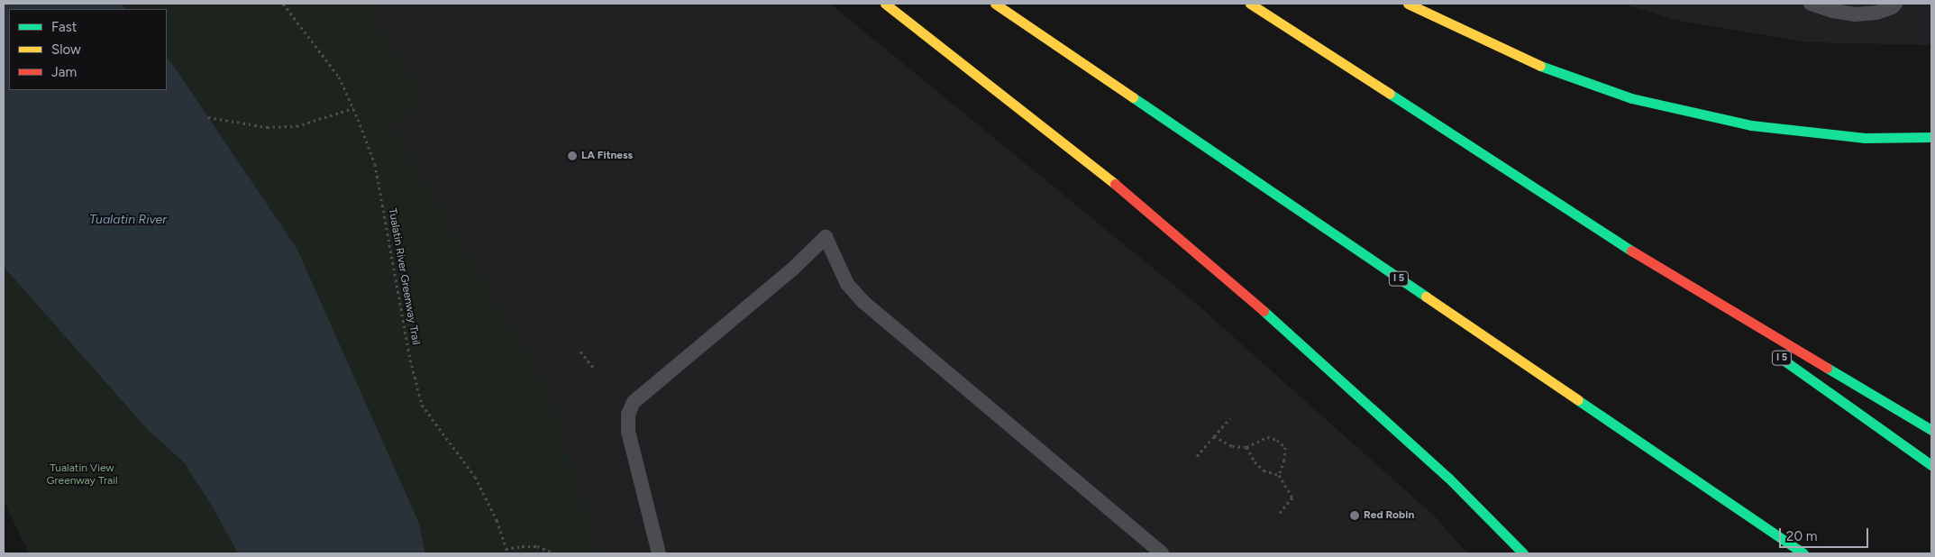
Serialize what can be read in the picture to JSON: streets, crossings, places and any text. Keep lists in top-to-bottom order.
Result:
{
  "streets": {
    "highway": ["I 5"],
    "path": ["Tualatin River Greenway Trail"]
  },
  "water": ["Tualatin River"],
  "parks": ["Tualatin View Greenway Trail"],
  "places": ["LA Fitness", "Red Robin"],
  "legend": ["Fast", "Slow", "Jam"],
  "scale_bar": "20 m"
}
